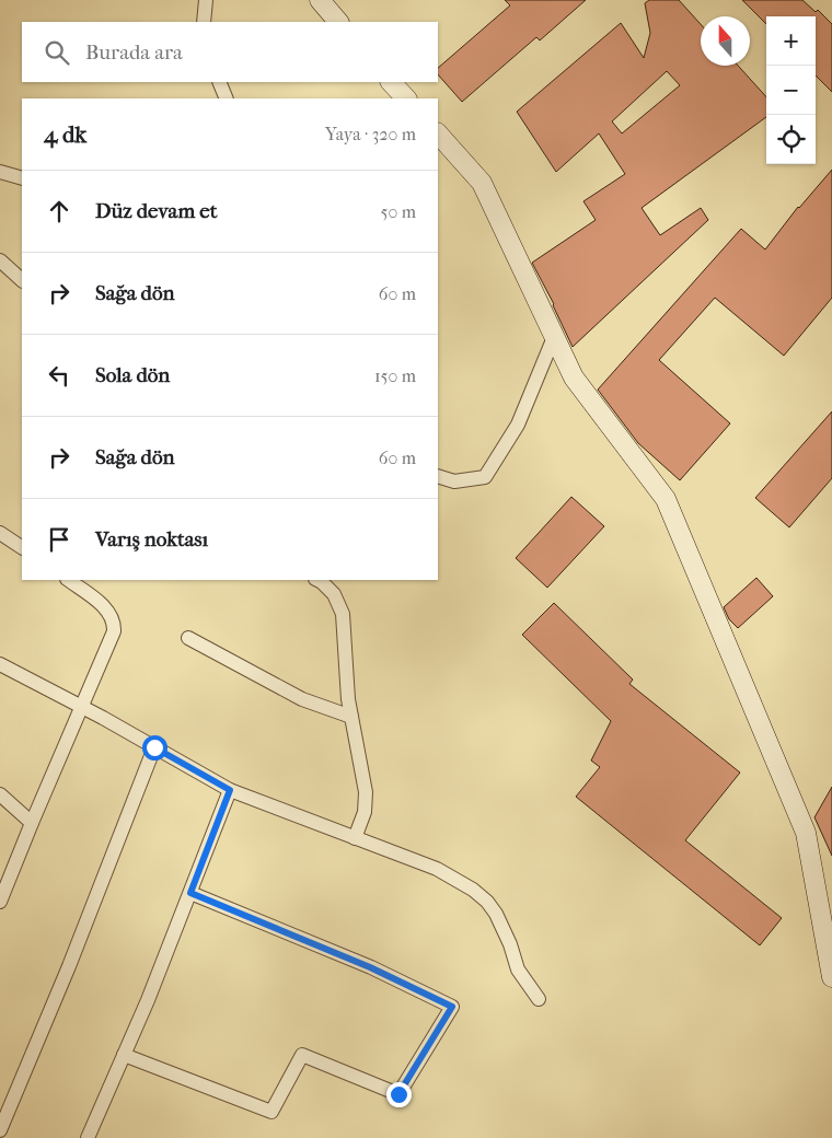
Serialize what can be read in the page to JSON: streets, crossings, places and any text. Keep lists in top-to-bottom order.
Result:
{
  "north": "top",
  "page": {
    "map_buttons": ["+", "−"],
    "search": "Burada ara",
    "heading": ["4 dk", "Yaya · 320 m"],
    "list": [
      ["Düz devam et", "50 m"],
      ["Sağa dön", "60 m"],
      ["Sola dön", "150 m"],
      ["Sağa dön", "60 m"],
      "Varış noktası"
    ]
  }
}
